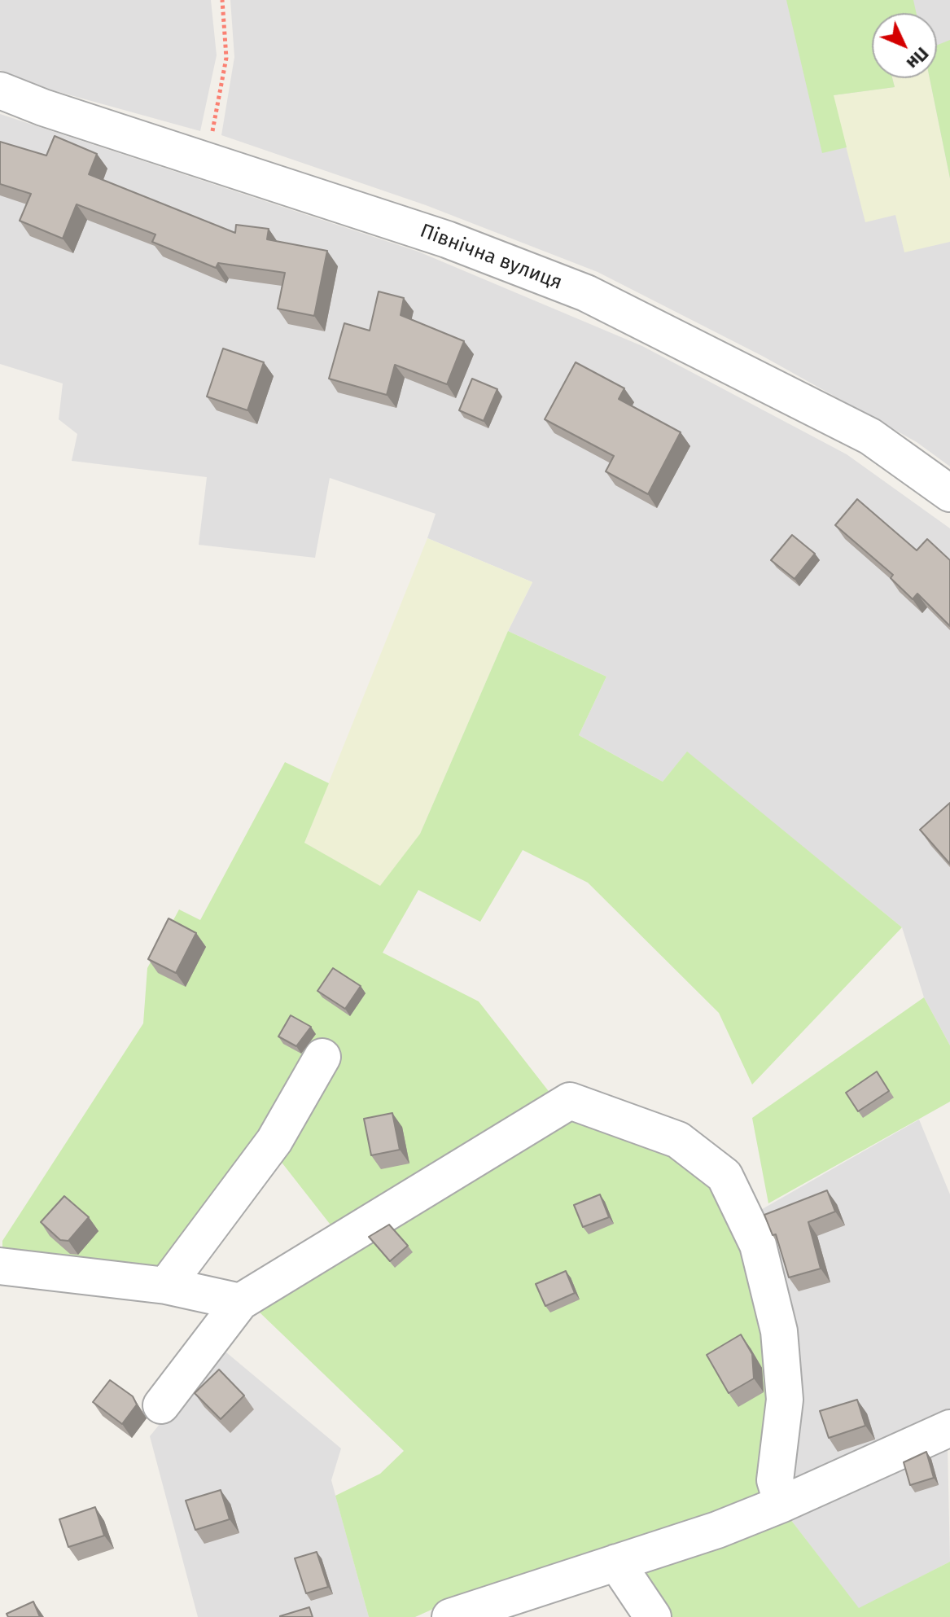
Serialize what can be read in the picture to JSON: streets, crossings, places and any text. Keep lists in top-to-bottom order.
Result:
{
  "streets": {
    "street": ["Північна вулиця"]
  },
  "north": "bottom right"
}
